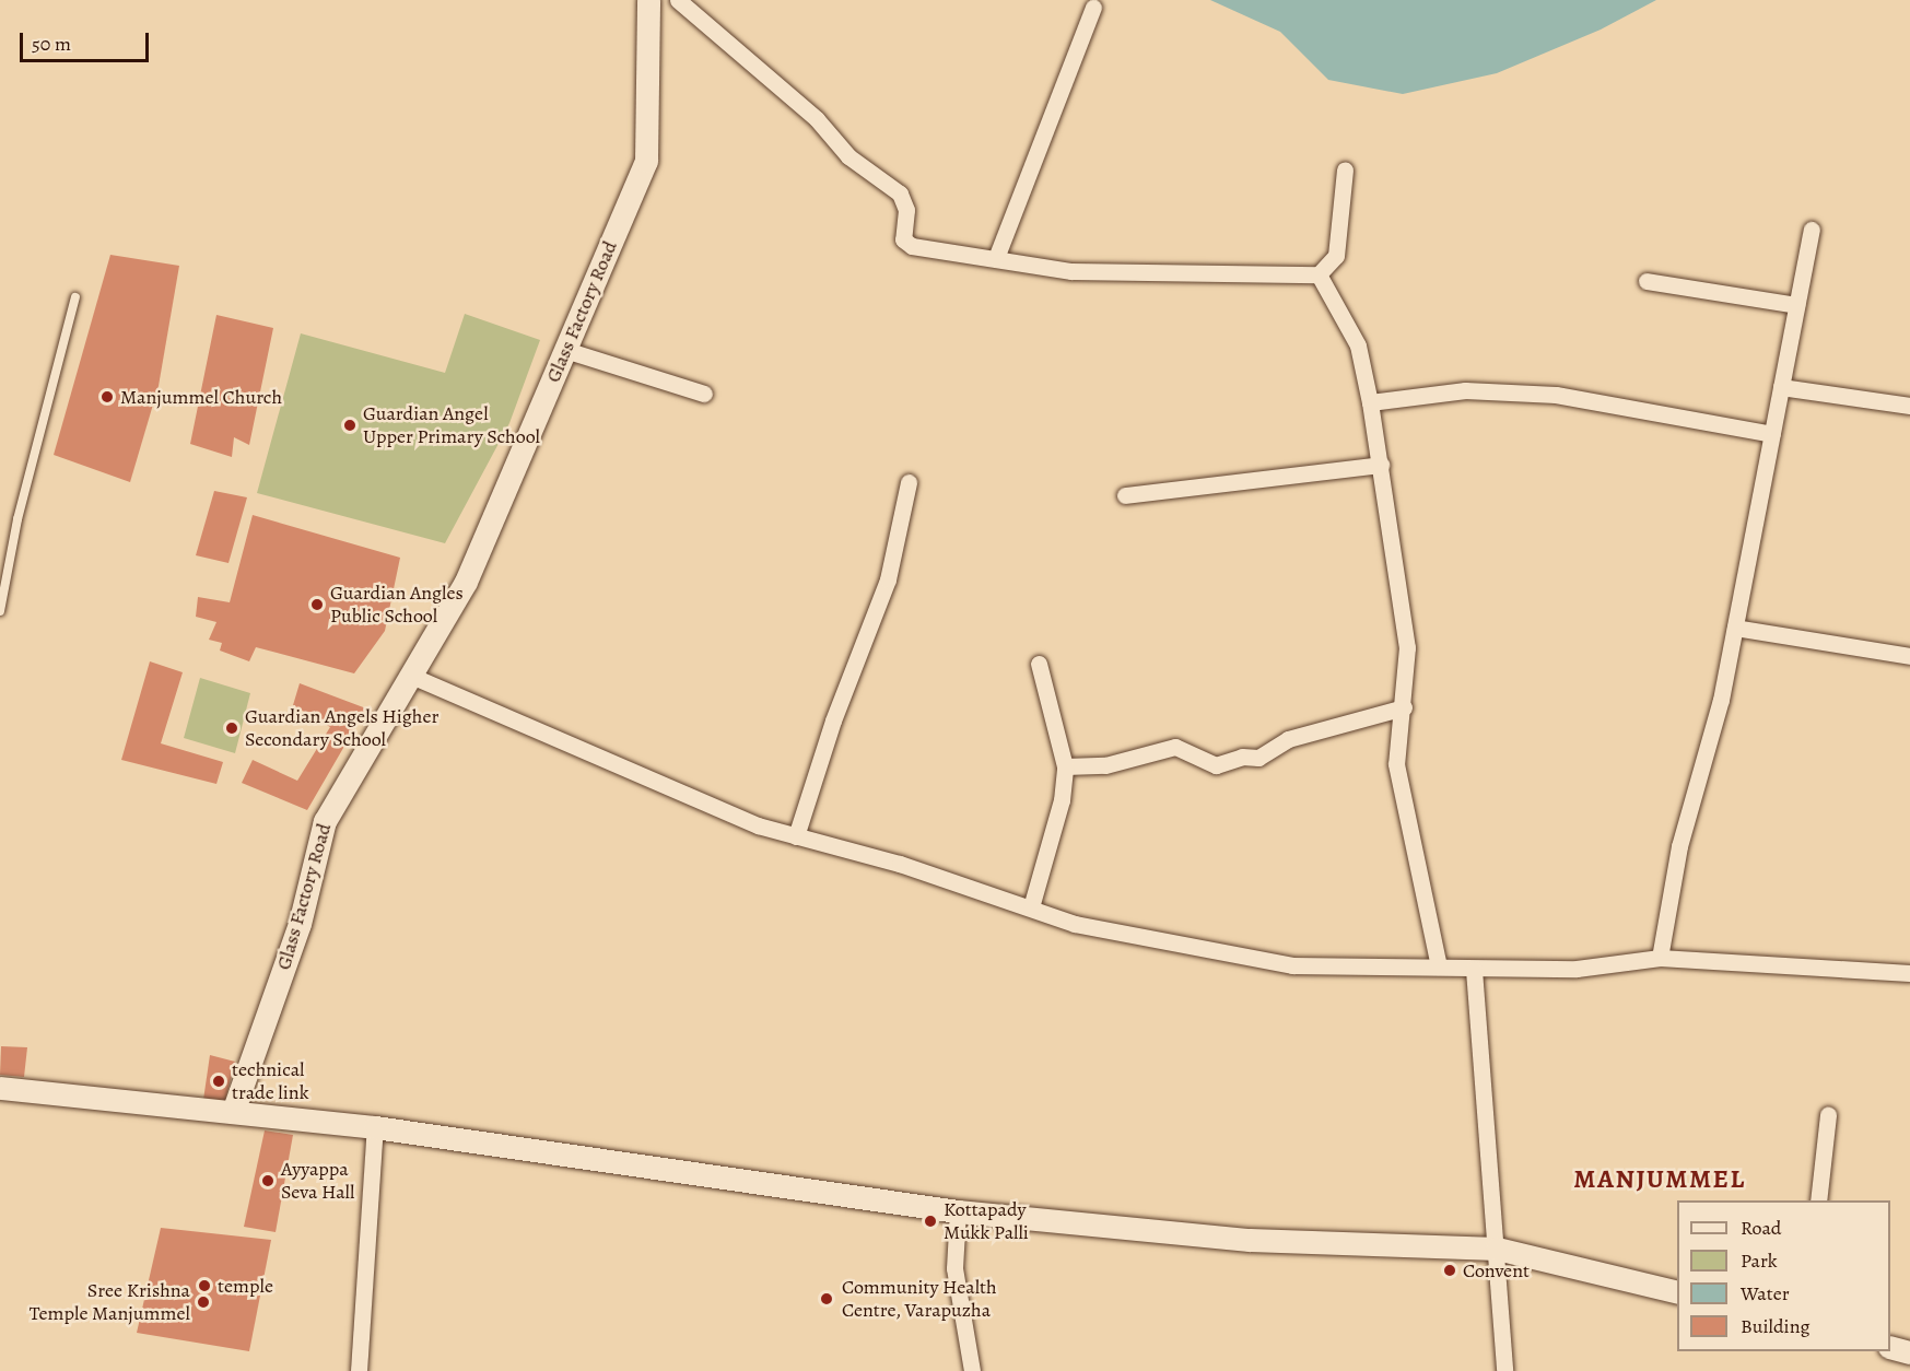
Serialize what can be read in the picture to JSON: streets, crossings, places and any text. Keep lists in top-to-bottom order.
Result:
{
  "streets": {
    "main road": ["Glass Factory Road"]
  },
  "districts": ["MANJUMMEL"],
  "places": [
    "Manjummel Church",
    "Guardian Angel Upper Primary School",
    "Guardian Angles Public School",
    "Guardian Angels Higher Secondary School",
    "technical trade link",
    "Ayyappa Seva Hall",
    "Kottapady Mukk Palli",
    "Convent",
    "temple",
    "Community Health Centre, Varapuzha",
    "Sree Krishna Temple Manjummel"
  ],
  "legend": [
    "Road",
    "Park",
    "Water",
    "Building"
  ],
  "scale_bar": "50 m"
}
